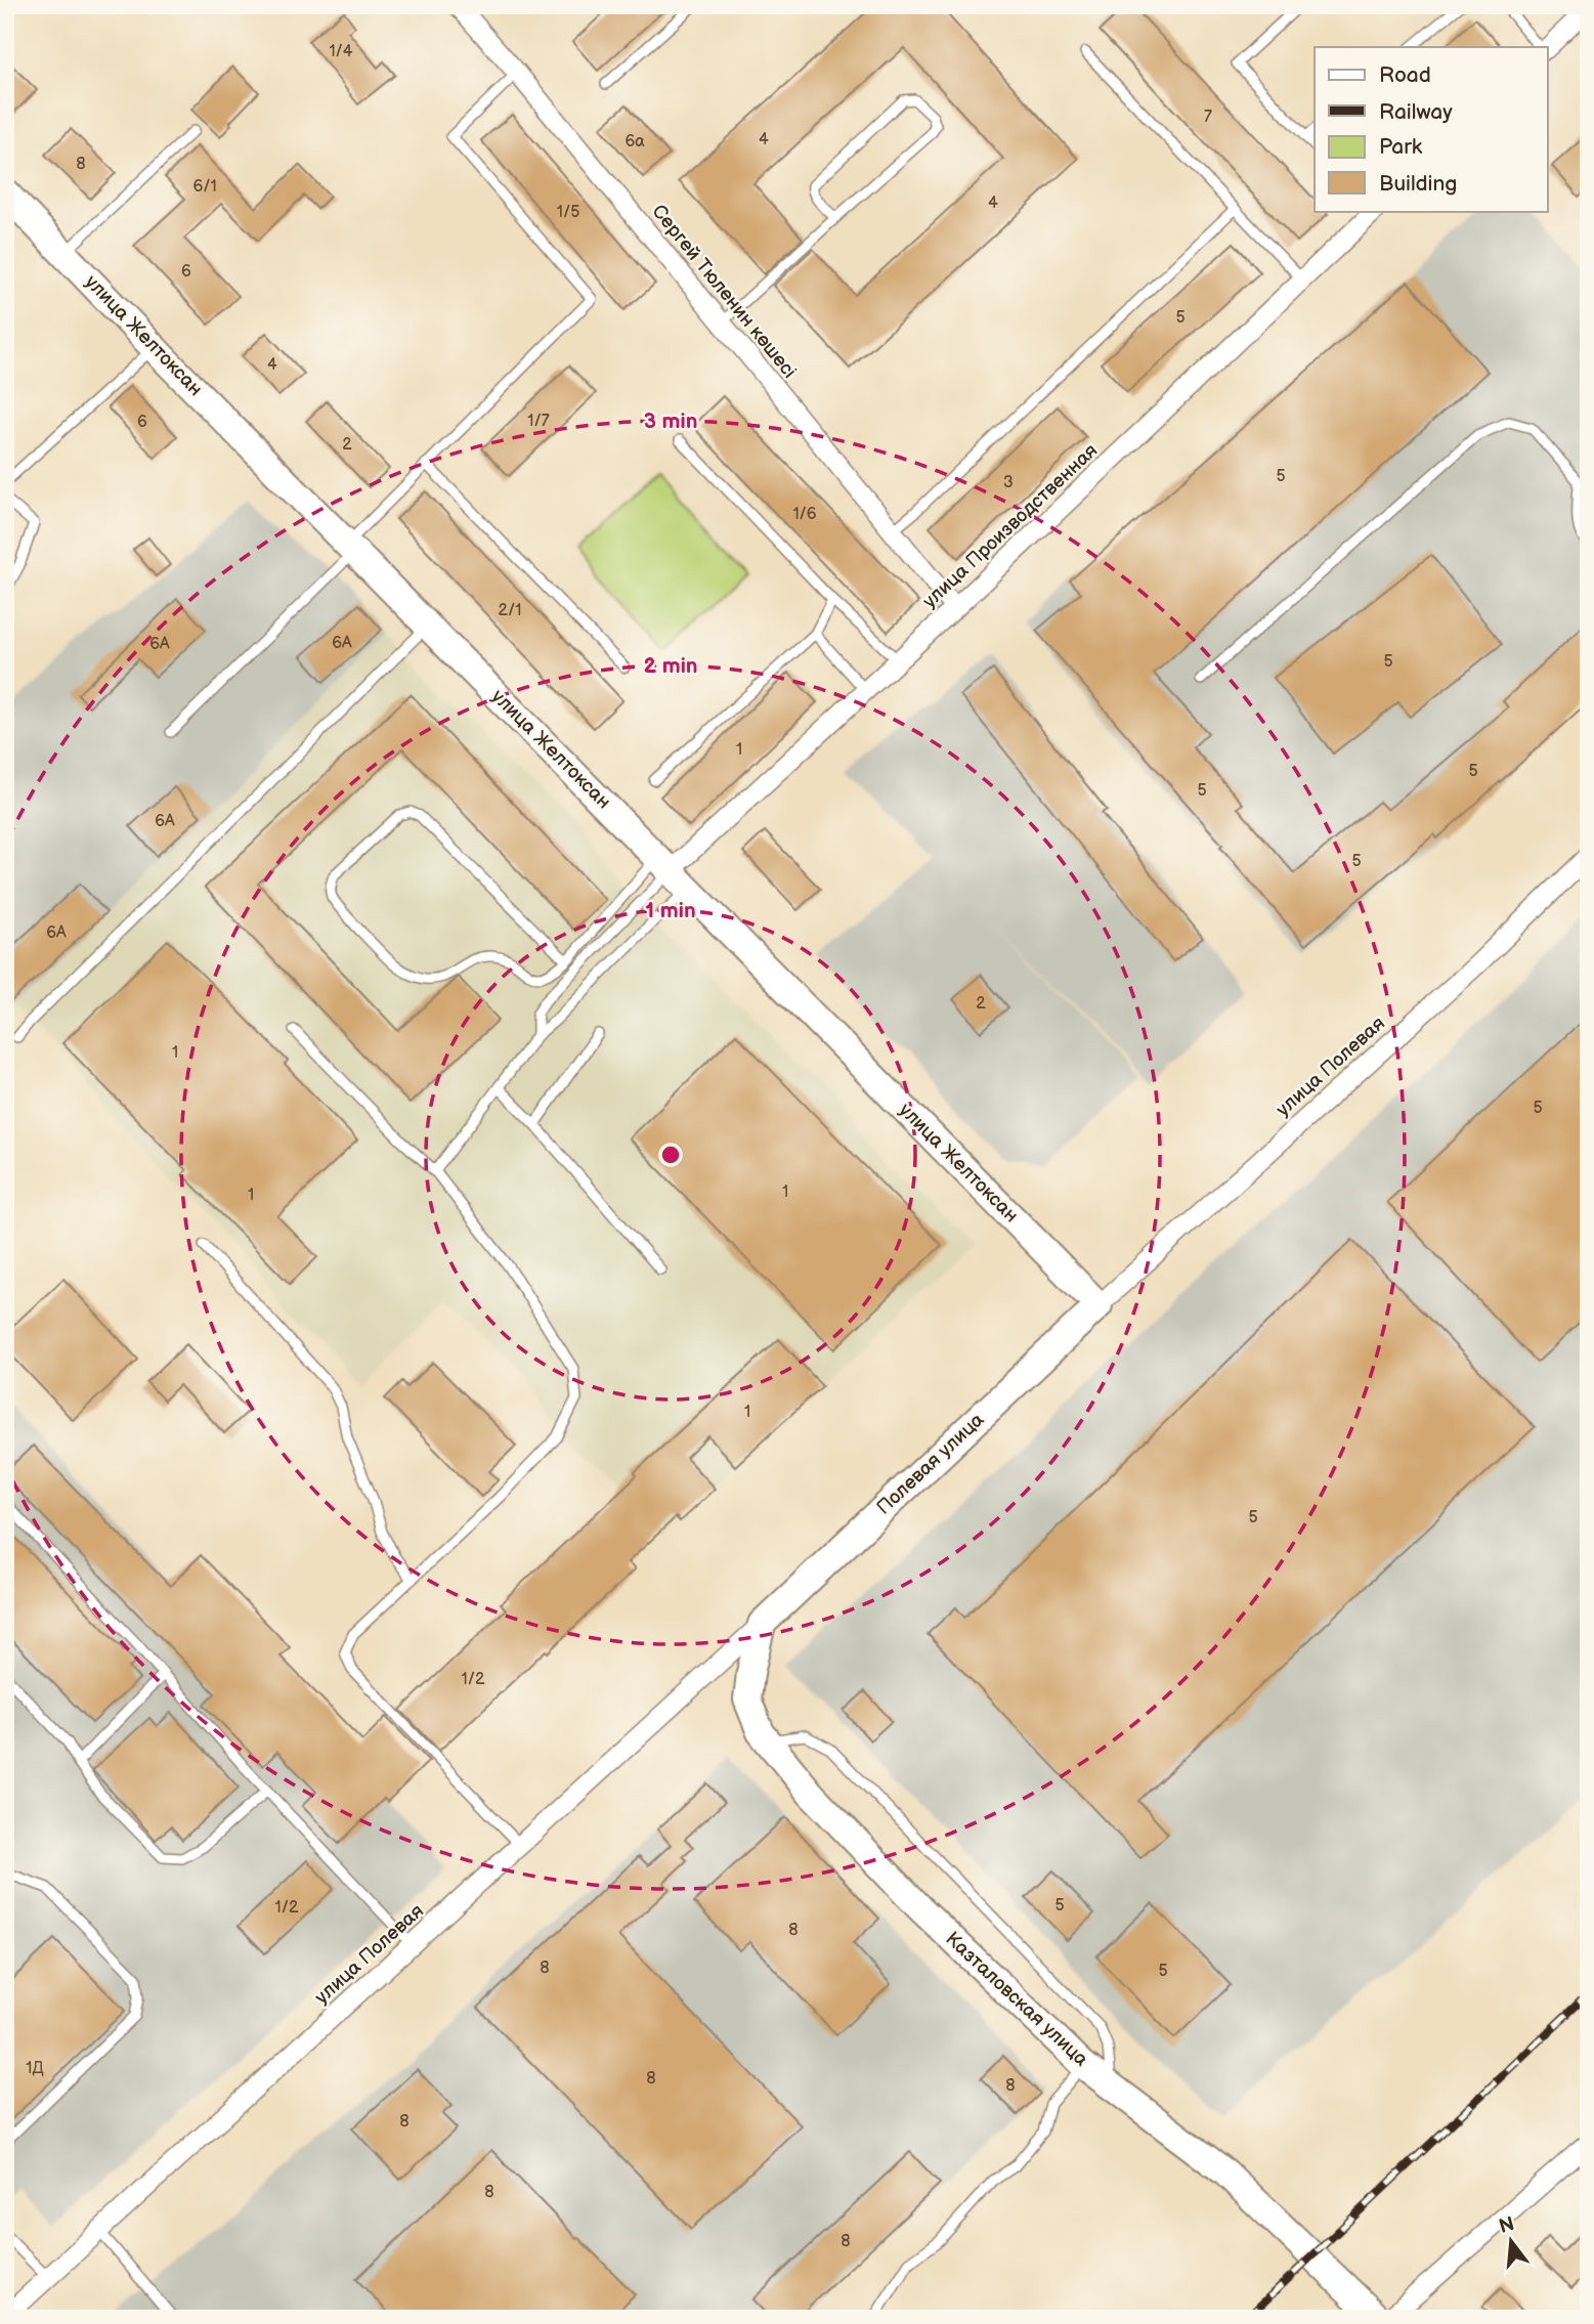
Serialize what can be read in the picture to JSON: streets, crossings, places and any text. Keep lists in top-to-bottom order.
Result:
{
  "streets": {
    "street": [
      "Сергей Тюленин көшесі",
      "улица Желтоксан",
      "улица Производственная",
      "улица Полевая",
      "Полевая улица",
      "Казталовская улица"
    ]
  },
  "crossings": [
    ["Сергей Тюленин көшесі", "улица Производственная"],
    ["улица Желтоксан", "улица Производственная"],
    ["улица Желтоксан", "улица Полевая"],
    ["улица Желтоксан", "Полевая улица"],
    ["улица Полевая", "Полевая улица"],
    ["улица Полевая", "Казталовская улица"],
    ["Полевая улица", "Казталовская улица"]
  ],
  "house_numbers": [
    "1/4",
    "7",
    "4",
    "6а",
    "8",
    "6/1",
    "4",
    "1/5",
    "6",
    "5",
    "4",
    "1/7",
    "6",
    "2",
    "5",
    "3",
    "1/6",
    "2/1",
    "6А",
    "6А",
    "5",
    "1",
    "5",
    "5",
    "6А",
    "5",
    "6А",
    "2",
    "1",
    "5",
    "1",
    "1",
    "1",
    "5",
    "1/2",
    "5",
    "1/2",
    "8",
    "8",
    "5",
    "1Д",
    "8",
    "8",
    "8",
    "8",
    "8"
  ],
  "legend": [
    "Road",
    "Railway",
    "Park",
    "Building"
  ],
  "north": "top",
  "rings": ["3 min", "2 min", "1 min"]
}
